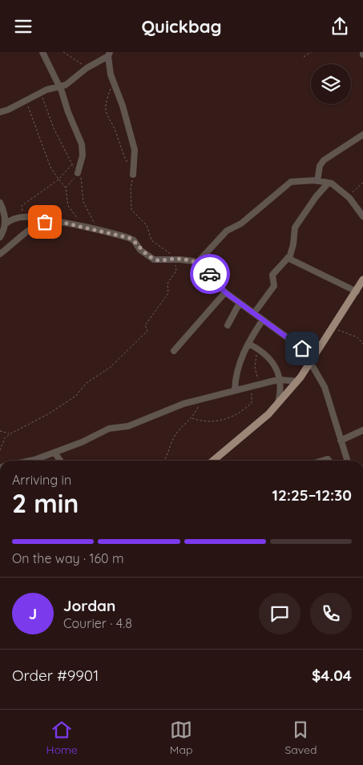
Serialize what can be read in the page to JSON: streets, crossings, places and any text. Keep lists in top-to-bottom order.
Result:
{
  "page": {
    "header": "Quickbag",
    "heading": ["2 min", "Arriving in", "12:25–12:30"],
    "panel": [
      "Jordan",
      "Courier · 4.8",
      "Order #9901",
      "$4.04"
    ],
    "bar": "On the way · 160 m",
    "round": "J",
    "tabs": ["Home", "Map", "Saved"]
  }
}
